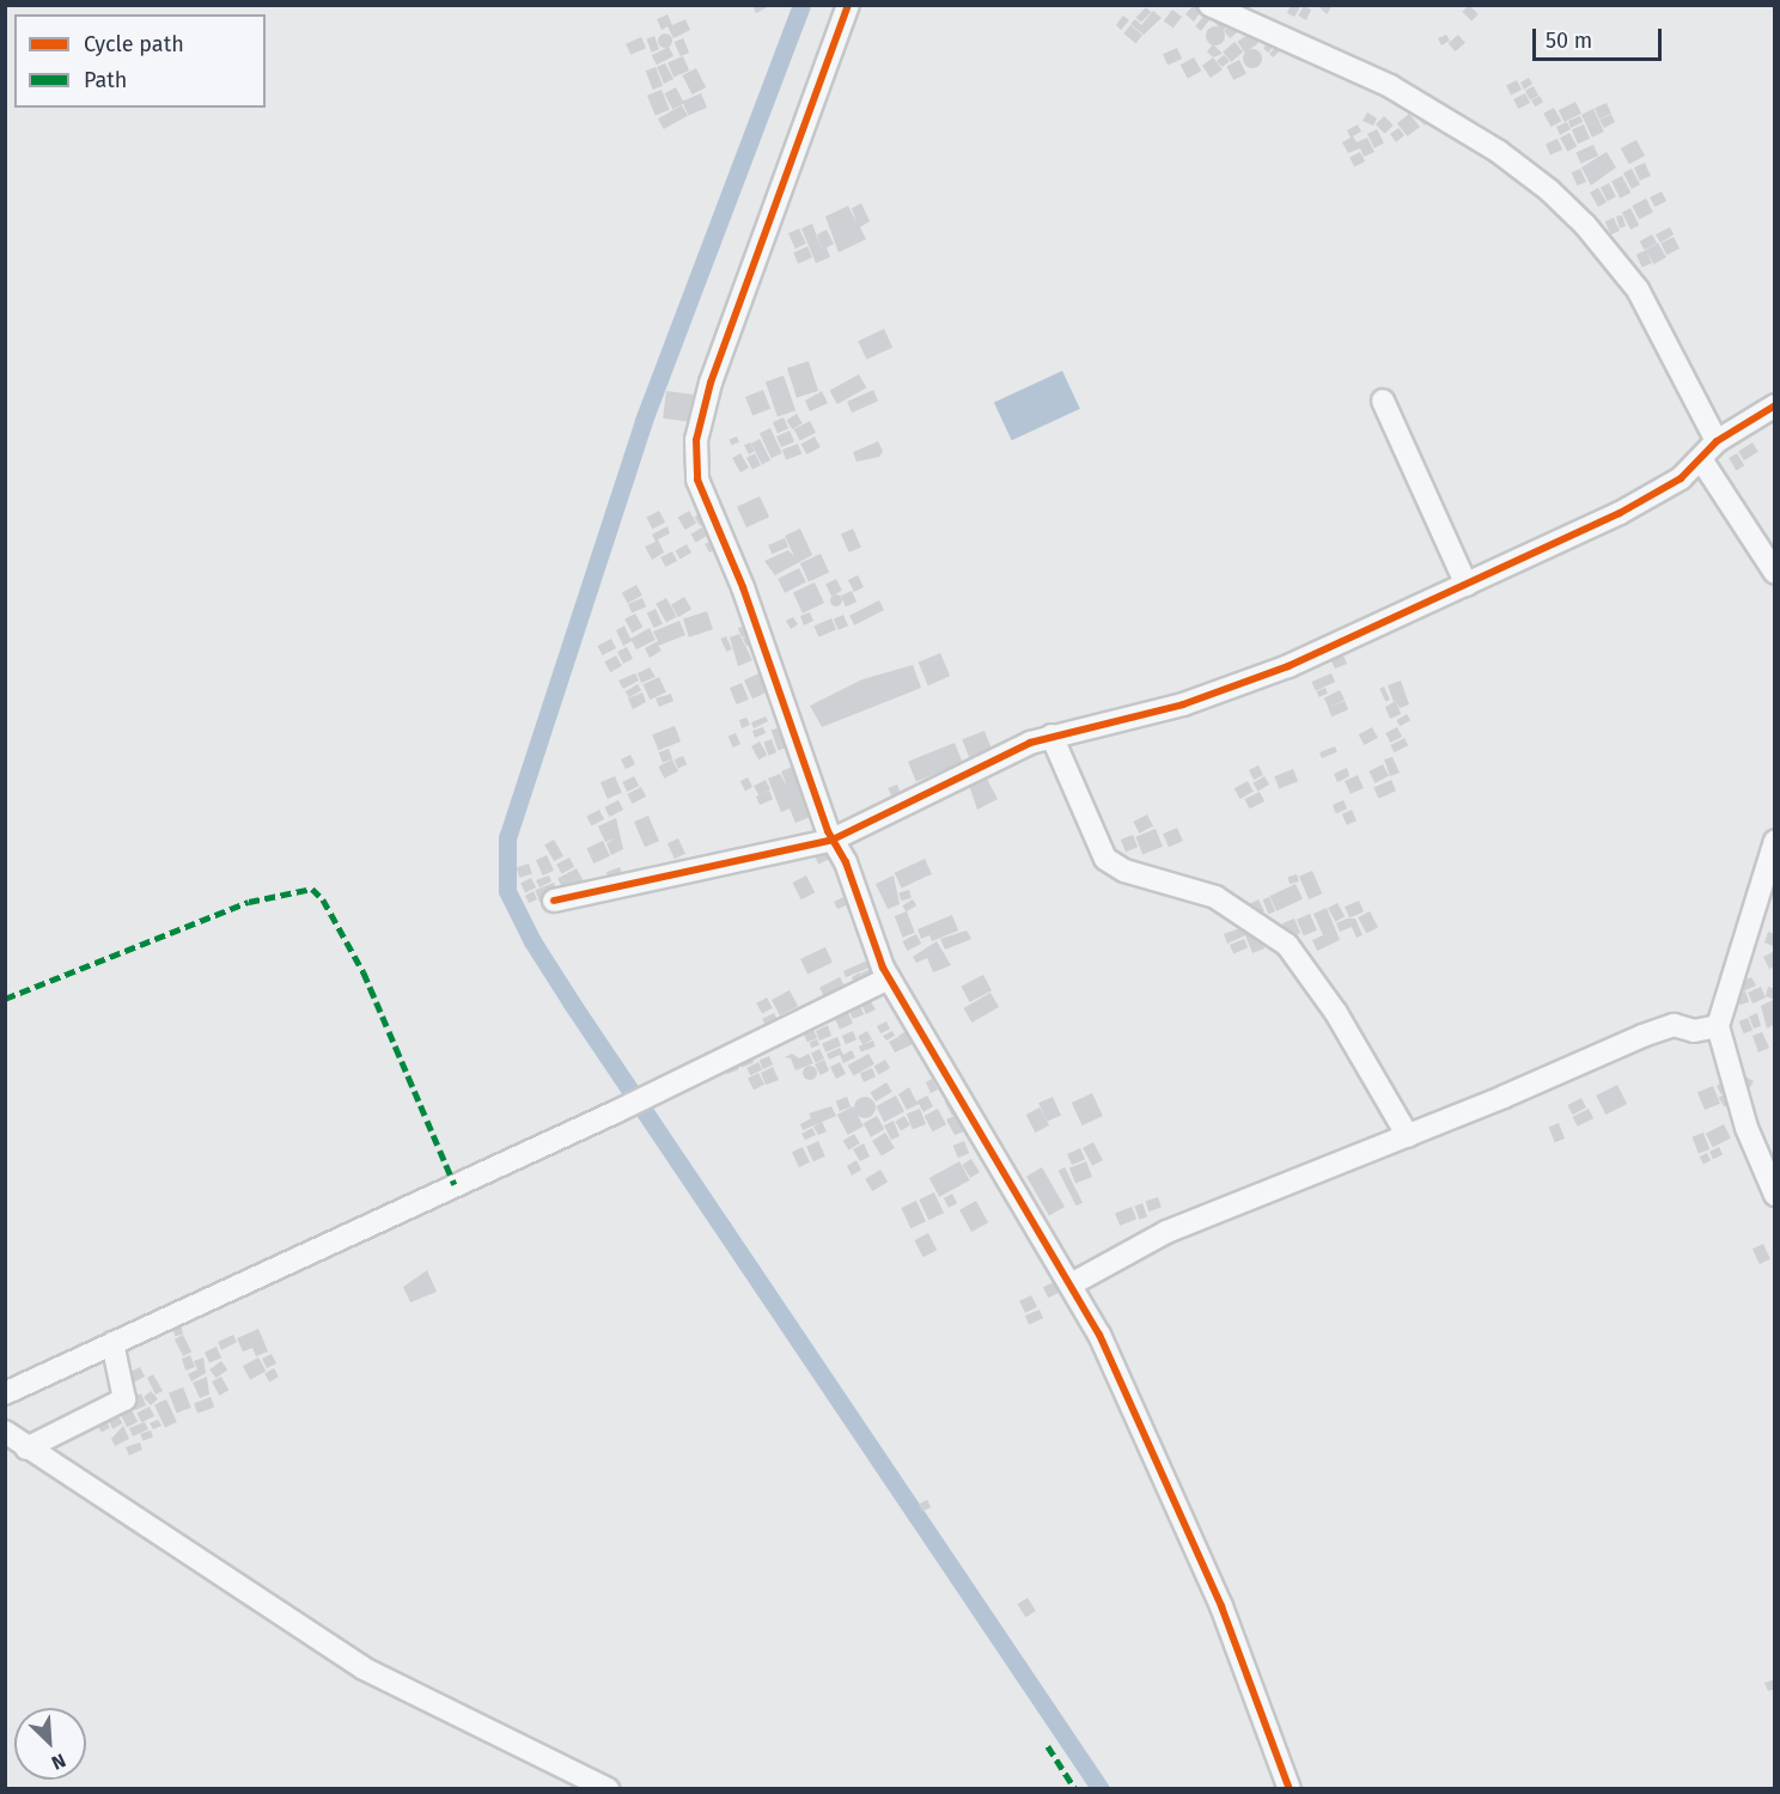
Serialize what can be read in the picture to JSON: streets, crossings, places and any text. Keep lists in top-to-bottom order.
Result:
{
  "legend": ["Cycle path", "Path"],
  "scale_bar": "50 m",
  "north": "bottom right"
}
